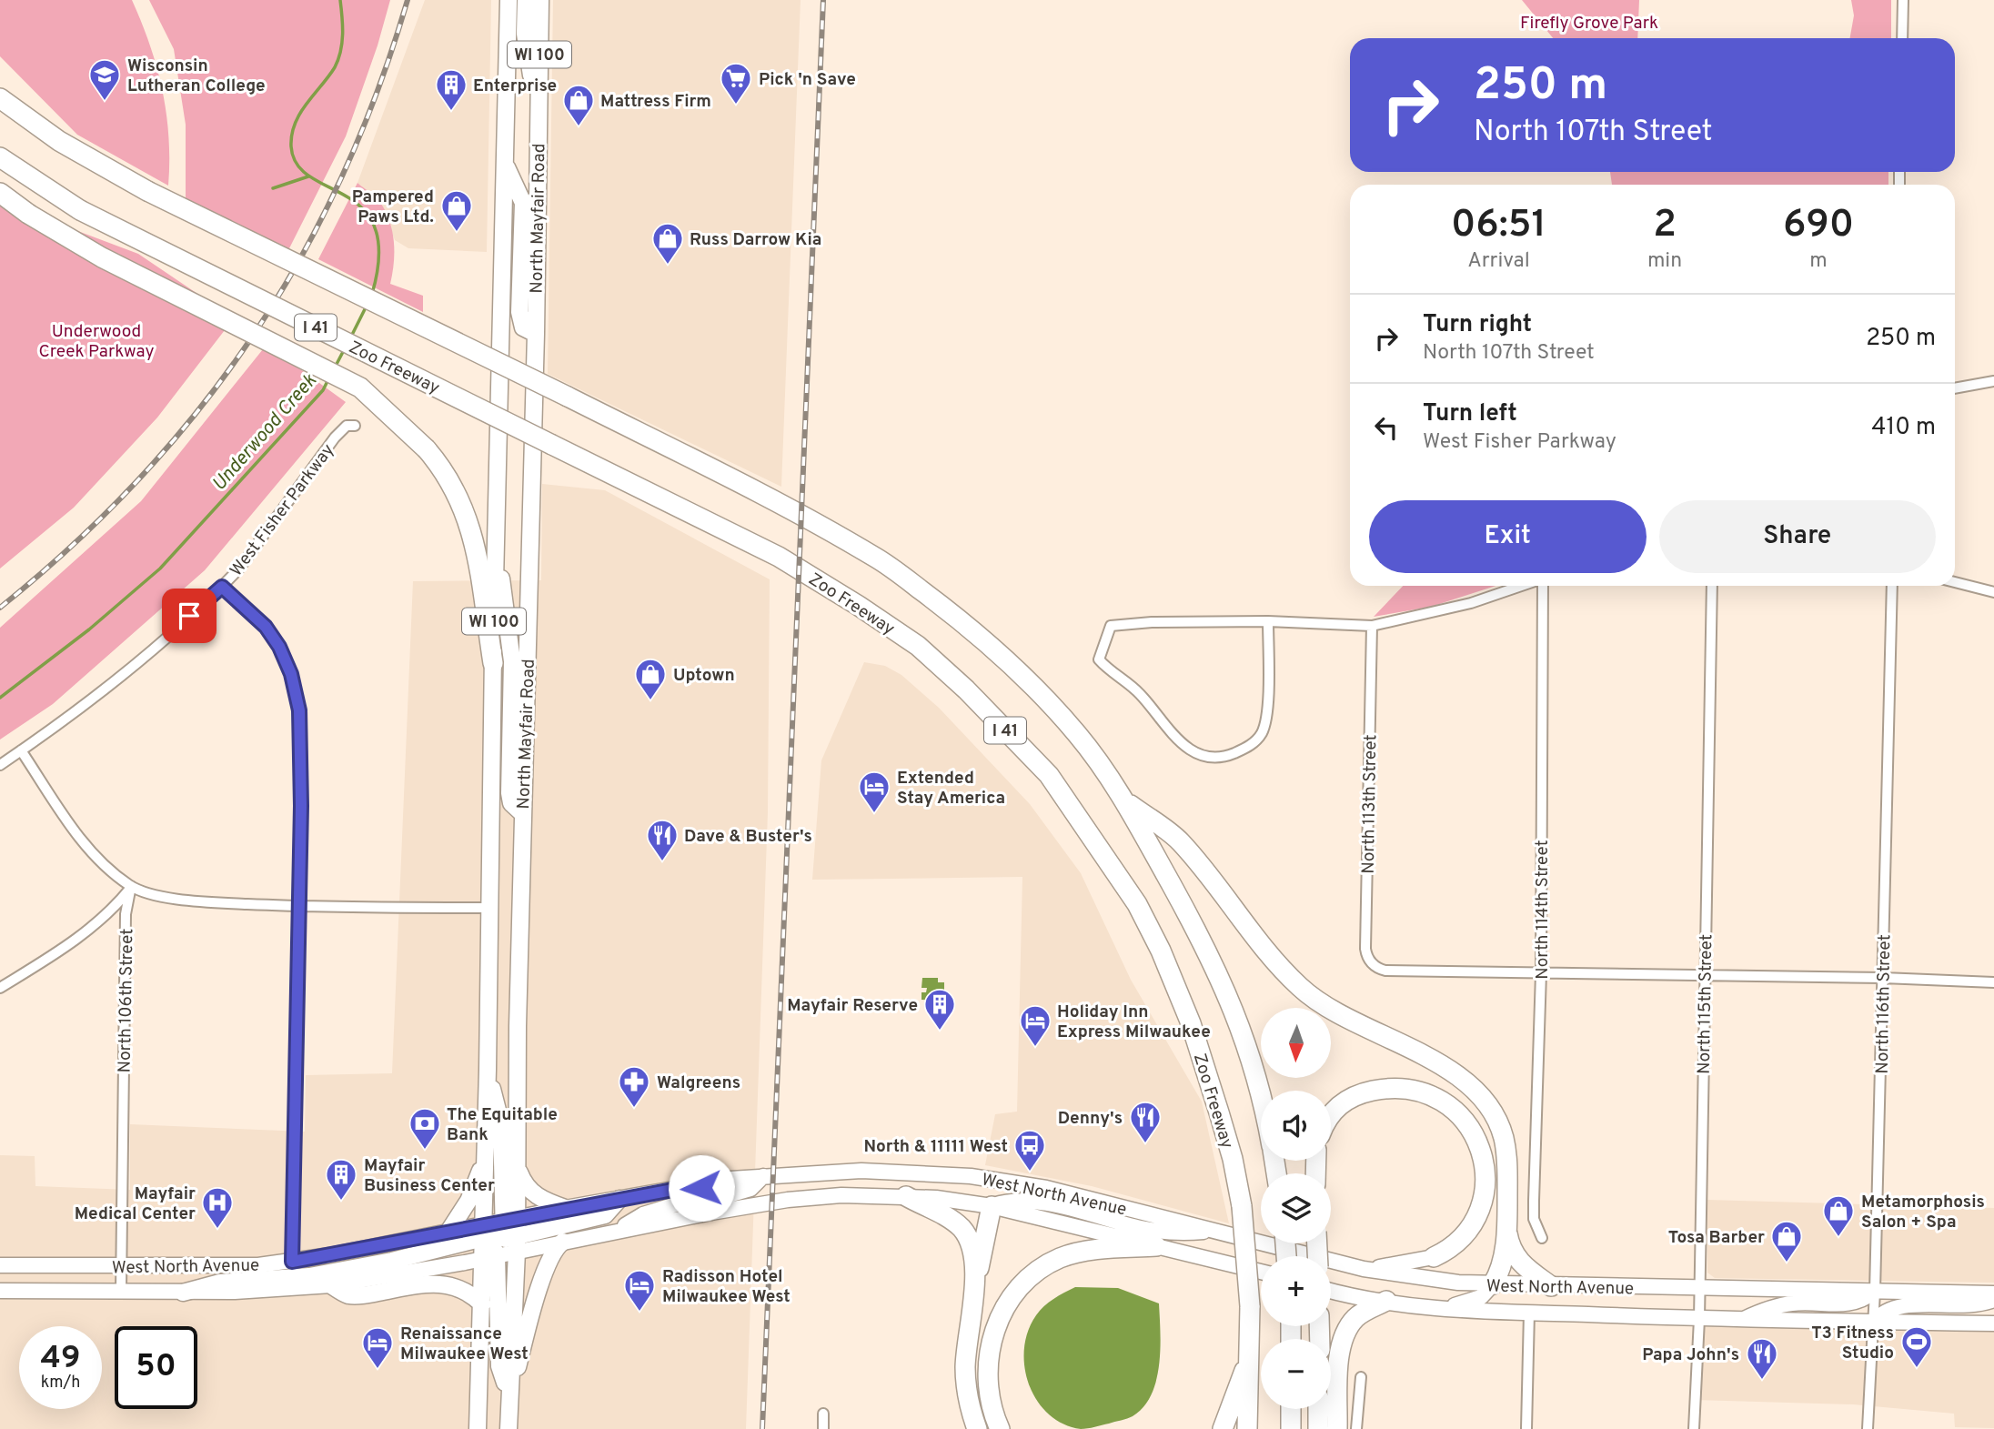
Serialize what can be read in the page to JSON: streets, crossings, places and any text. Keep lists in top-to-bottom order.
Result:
{
  "streets": {
    "highway": ["I 41", "Zoo Freeway"],
    "main road": ["WI 100", "North Mayfair Road", "West North Avenue"],
    "street": [
      "West Fisher Parkway",
      "North 113th Street",
      "North 114th Street",
      "North 106th Street",
      "North 115th Street",
      "North 116th Street"
    ]
  },
  "crossings": [
    ["North Mayfair Road", "West North Avenue"],
    ["North 113th Street", "North 114th Street"],
    ["North 106th Street", "West North Avenue"],
    ["North 115th Street", "West North Avenue"],
    ["North 116th Street", "West North Avenue"]
  ],
  "water": ["Underwood Creek"],
  "parks": ["Firefly Grove Park", "Underwood Creek Parkway"],
  "places": {
    "school or university": ["Wisconsin Lutheran College"],
    "supermarket": ["Pick 'n Save"],
    "building": ["Enterprise", "Mayfair Reserve", "Mayfair Business Center"],
    "shop": [
      "Mattress Firm",
      "Pampered Paws Ltd.",
      "Russ Darrow Kia",
      "Uptown",
      "Metamorphosis Salon + Spa",
      "Tosa Barber"
    ],
    "hotel": [
      "Extended Stay America",
      "Holiday Inn Express Milwaukee",
      "Radisson Hotel Milwaukee West",
      "Renaissance Milwaukee West"
    ],
    "restaurant": ["Dave & Buster's", "Denny's", "Papa John's"],
    "pharmacy": ["Walgreens"],
    "bank": ["The Equitable Bank"],
    "bus stop": ["North & 11111 West"],
    "hospital": ["Mayfair Medical Center"],
    "sports": ["T3 Fitness Studio"]
  },
  "north": "bottom",
  "page": {
    "turn": ["250 m", "North 107th Street"],
    "eta": [
      "06:51",
      "Arrival",
      "2",
      "min",
      "690",
      "m"
    ],
    "list": [
      {
        "name": "Turn right",
        "note": "North 107th Street",
        "value": "250 m"
      },
      {
        "name": "Turn left",
        "note": "West Fisher Parkway",
        "value": "410 m"
      }
    ],
    "buttons": ["Exit", "Share"],
    "map_buttons": ["+", "−"],
    "speed": "49 km/h",
    "limit": "50"
  }
}
